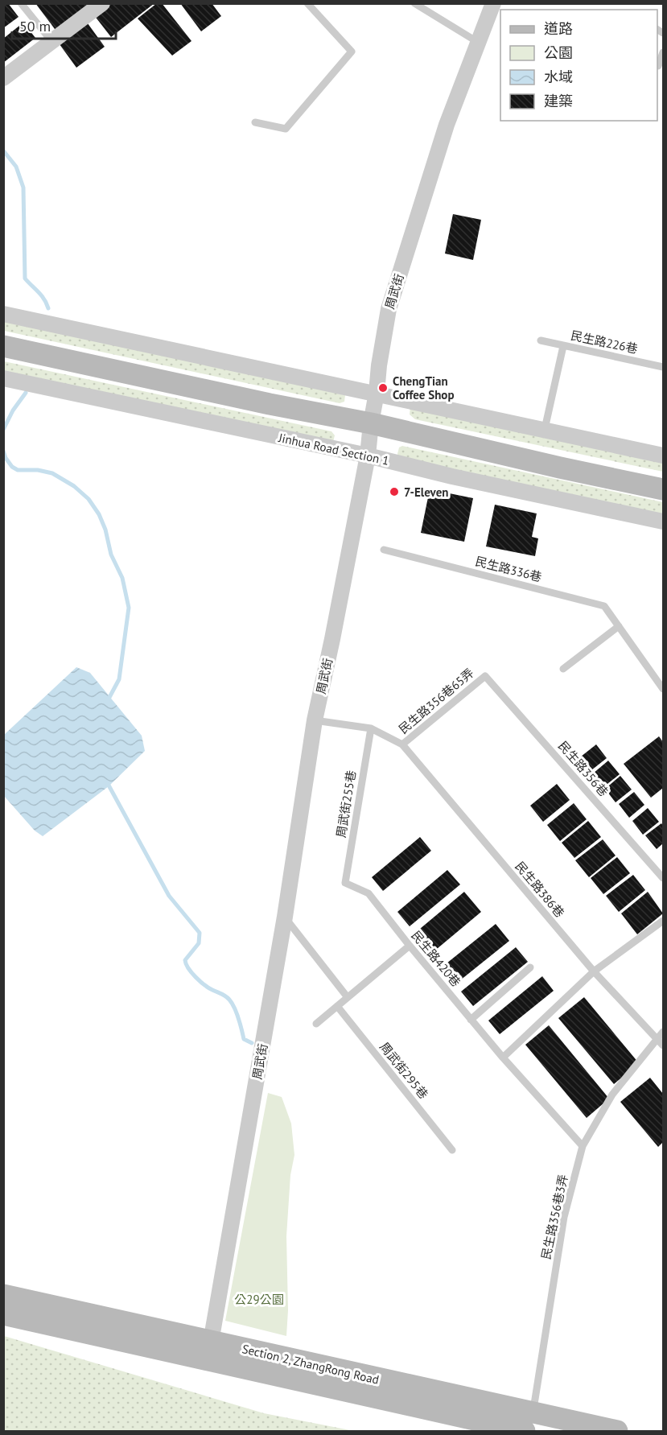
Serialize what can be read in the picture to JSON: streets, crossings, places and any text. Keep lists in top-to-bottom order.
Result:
{
  "streets": {
    "main road": ["Section 2, ZhangRong Road"],
    "street": ["周武街", "Jinhua Road Section 1"],
    "lane": [
      "民生路226巷",
      "民生路336巷",
      "民生路356巷65弄",
      "民生路356巷",
      "周武街255巷",
      "民生路386巷",
      "民生路420巷",
      "周武街295巷",
      "民生路356巷3弄"
    ]
  },
  "crossings": [
    ["周武街", "Jinhua Road Section 1"],
    ["周武街", "Section 2, ZhangRong Road"],
    ["民生路356巷65弄", "民生路356巷"],
    ["民生路356巷65弄", "民生路386巷"],
    ["周武街255巷", "民生路420巷"],
    ["民生路386巷", "民生路356巷3弄"],
    ["民生路420巷", "民生路356巷3弄"],
    ["民生路356巷3弄", "Section 2, ZhangRong Road"]
  ],
  "parks": ["公29公園"],
  "places": ["ChengTian Coffee Shop", "7-Eleven"],
  "legend": [
    "道路",
    "公園",
    "水域",
    "建築"
  ],
  "scale_bar": "50 m"
}
